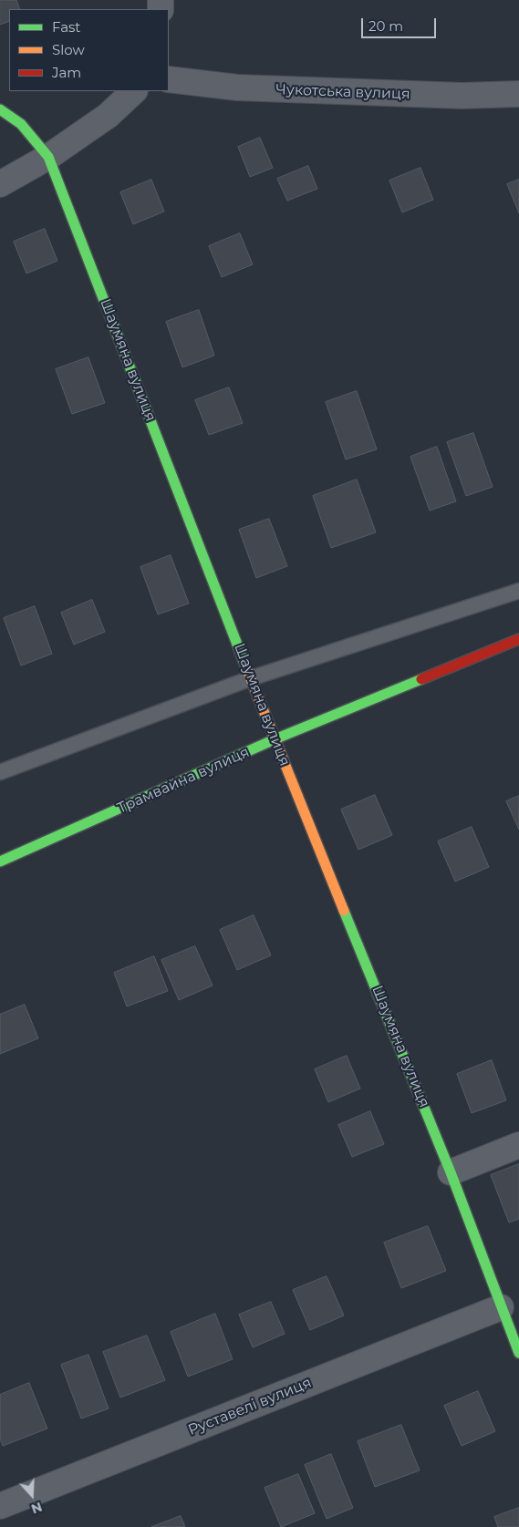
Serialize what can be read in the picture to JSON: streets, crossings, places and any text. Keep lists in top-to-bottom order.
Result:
{
  "streets": {
    "street": [
      "Чукотська вулиця",
      "Шаумяна вулиця",
      "Трамвайна вулиця",
      "Руставелі вулиця"
    ]
  },
  "crossings": [
    ["Шаумяна вулиця", "Трамвайна вулиця"],
    ["Шаумяна вулиця", "Руставелі вулиця"]
  ],
  "legend": ["Fast", "Slow", "Jam"],
  "scale_bar": "20 m",
  "north": "bottom"
}
